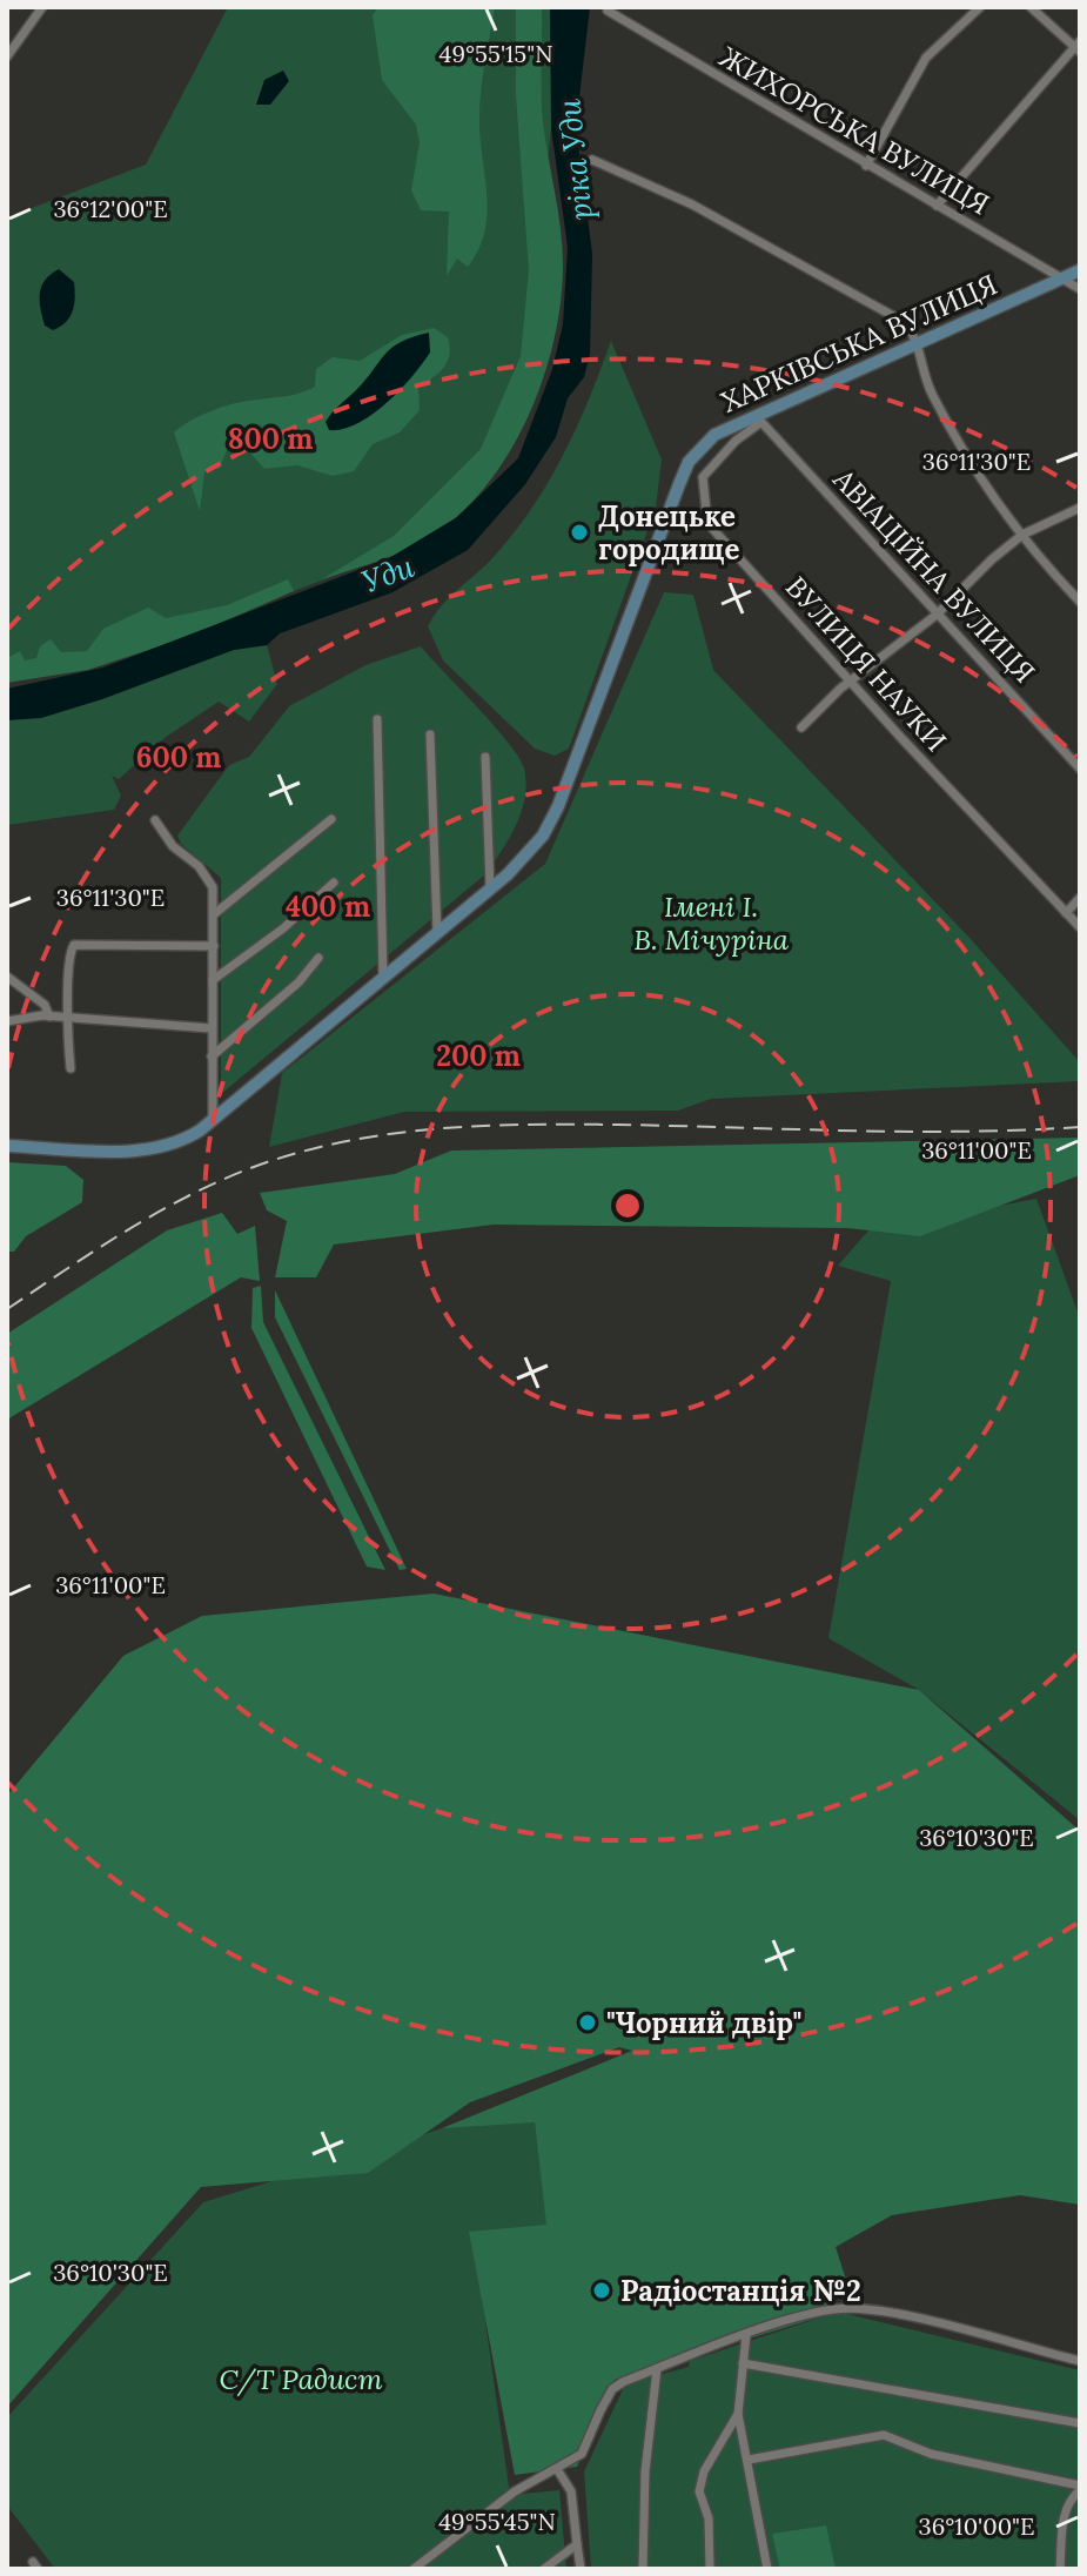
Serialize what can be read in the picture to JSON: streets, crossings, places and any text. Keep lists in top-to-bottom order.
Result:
{
  "streets": {
    "main road": ["ХАРКІВСЬКА ВУЛИЦЯ"],
    "street": ["ЖИХОРСЬКА ВУЛИЦЯ", "АВІАЦІЙНА ВУЛИЦЯ", "ВУЛИЦЯ НАУКИ"]
  },
  "crossings": [
    ["ЖИХОРСЬКА ВУЛИЦЯ", "ХАРКІВСЬКА ВУЛИЦЯ"],
    ["ХАРКІВСЬКА ВУЛИЦЯ", "АВІАЦІЙНА ВУЛИЦЯ"],
    ["ХАРКІВСЬКА ВУЛИЦЯ", "ВУЛИЦЯ НАУКИ"],
    ["АВІАЦІЙНА ВУЛИЦЯ", "ВУЛИЦЯ НАУКИ"]
  ],
  "water": ["ріка Уди", "Уди"],
  "parks": ["Імені І. В. Мічуріна", "С/Т Радист"],
  "places": ["Донецьке городище", "\"Чорний двір\"", "Радiостанцiя №2"],
  "coordinates": [
    "49°55'15\"N",
    "36°12'00\"E",
    "36°11'30\"E",
    "36°11'00\"E",
    "36°10'30\"E",
    "49°55'45\"N",
    "36°10'00\"E"
  ],
  "rings": [
    "800 m",
    "600 m",
    "400 m",
    "200 m"
  ]
}
